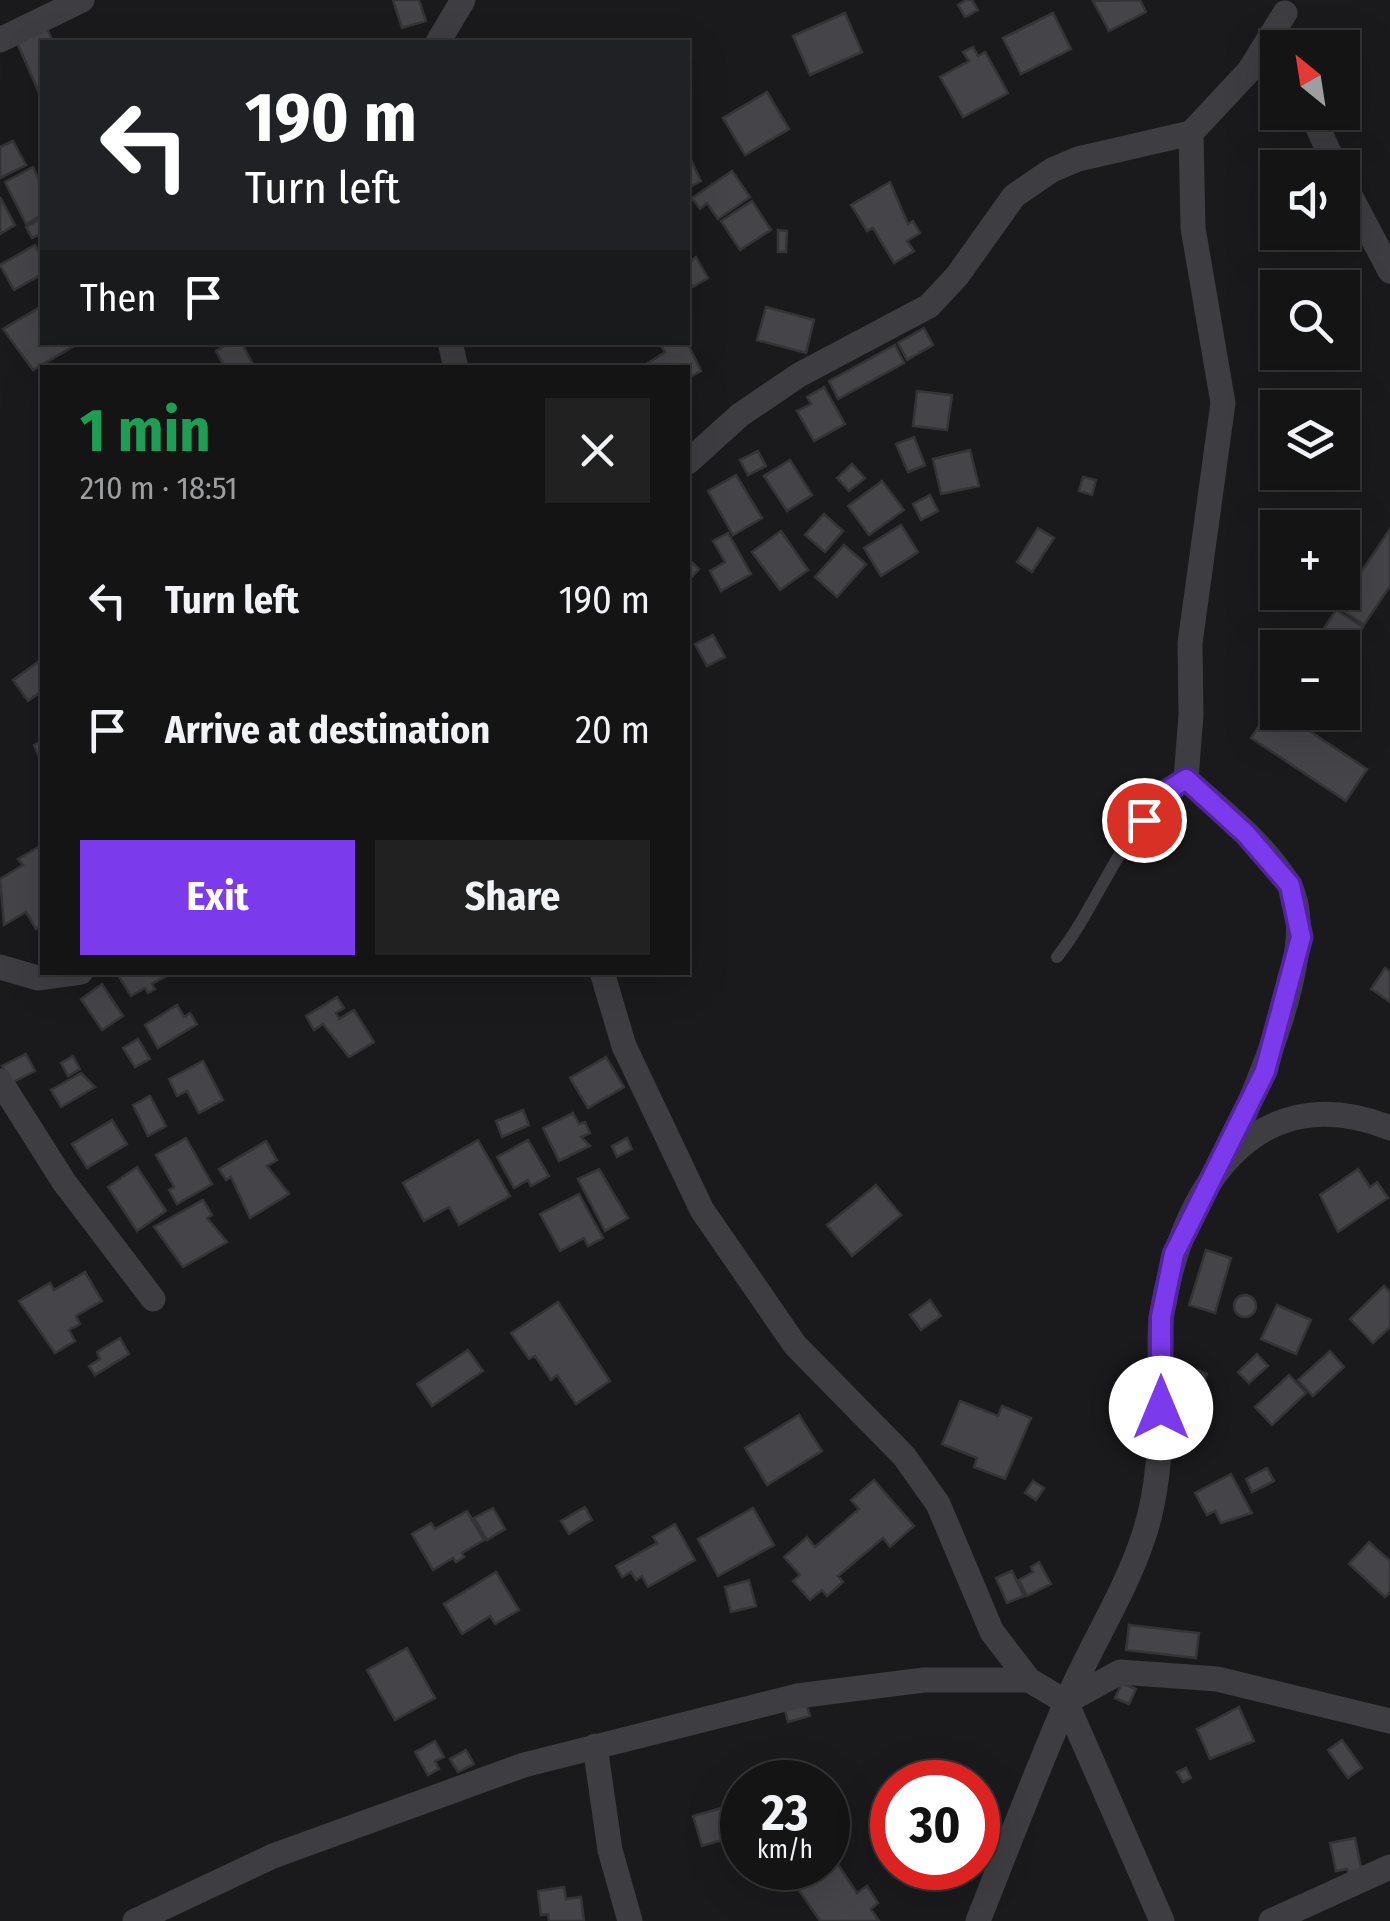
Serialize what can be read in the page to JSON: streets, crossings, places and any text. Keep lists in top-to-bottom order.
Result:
{
  "north": "top left",
  "page": {
    "map_buttons": ["+", "−"],
    "turn": ["190 m", "Turn left"],
    "then": "Then",
    "heading": ["1 min", "210 m · 18:51"],
    "list": [
      {
        "name": "Turn left",
        "value": "190 m"
      },
      {
        "name": "Arrive at destination",
        "value": "20 m"
      }
    ],
    "buttons": ["Exit", "Share"],
    "speed": "23 km/h",
    "limit": "30"
  }
}
